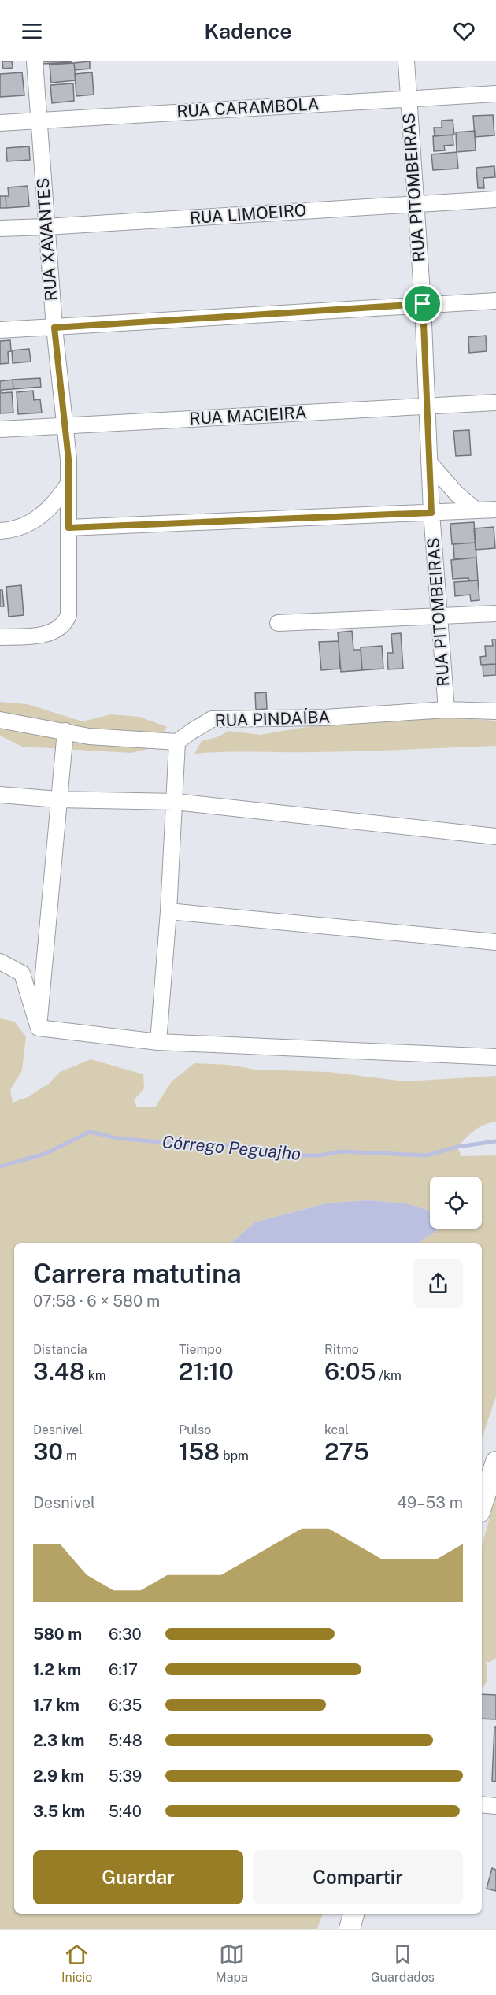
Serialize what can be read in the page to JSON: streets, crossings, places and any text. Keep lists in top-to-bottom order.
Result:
{
  "streets": {
    "street": [
      "RUA CARAMBOLA",
      "RUA PITOMBEIRAS",
      "RUA LIMOEIRO",
      "RUA XAVANTES",
      "RUA MACIEIRA",
      "RUA PINDAÍBA"
    ]
  },
  "crossings": [
    ["RUA CARAMBOLA", "RUA PITOMBEIRAS"],
    ["RUA CARAMBOLA", "RUA XAVANTES"],
    ["RUA PITOMBEIRAS", "RUA LIMOEIRO"],
    ["RUA PITOMBEIRAS", "RUA MACIEIRA"],
    ["RUA PITOMBEIRAS", "RUA PINDAÍBA"],
    ["RUA LIMOEIRO", "RUA XAVANTES"],
    ["RUA XAVANTES", "RUA MACIEIRA"]
  ],
  "water": ["Córrego Peguajho"],
  "page": {
    "header": "Kadence",
    "heading": ["Carrera matutina", "07:58 · 6 × 580 m"],
    "stats": [
      ["Distancia", "3.48 km"],
      ["Tiempo", "21:10"],
      ["Ritmo", "6:05 /km"],
      ["Desnivel", "30 m"],
      ["Pulso", "158 bpm"],
      ["kcal", "275"]
    ],
    "chart": ["Desnivel", "49–53 m"],
    "list": [
      {
        "name": "580 m",
        "note": "6:30"
      },
      {
        "name": "1.2 km",
        "note": "6:17"
      },
      {
        "name": "1.7 km",
        "note": "6:35"
      },
      {
        "name": "2.3 km",
        "note": "5:48"
      },
      {
        "name": "2.9 km",
        "note": "5:39"
      },
      {
        "name": "3.5 km",
        "note": "5:40"
      }
    ],
    "buttons": ["Guardar", "Compartir"],
    "tabs": ["Inicio", "Mapa", "Guardados"]
  }
}
